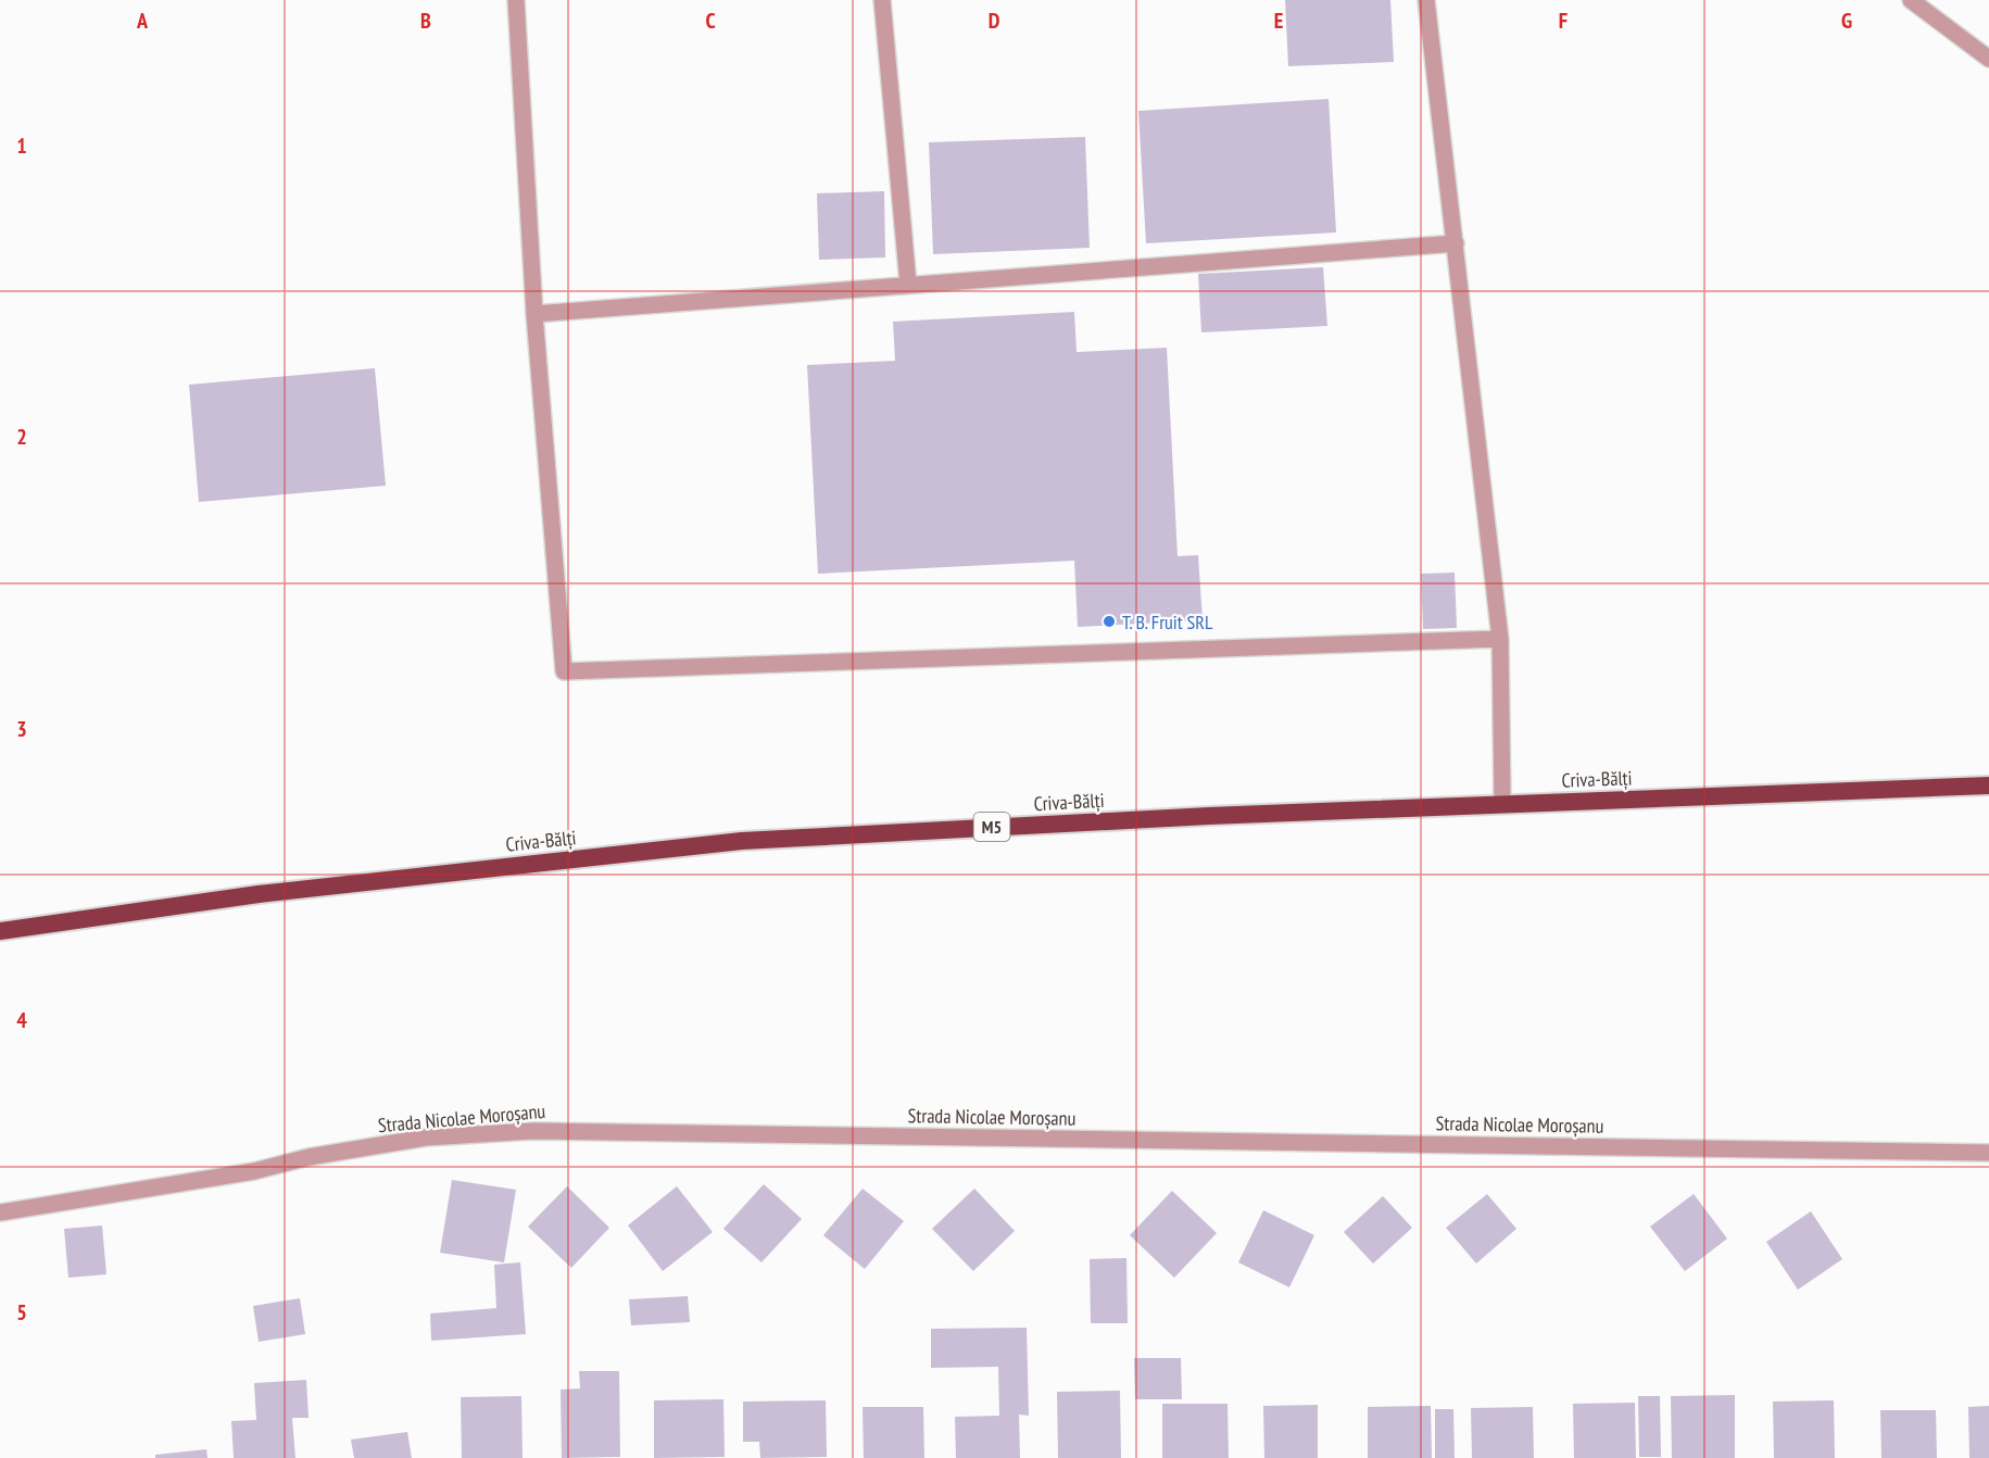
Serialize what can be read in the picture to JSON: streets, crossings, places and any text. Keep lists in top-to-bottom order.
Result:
{
  "streets": {
    "highway": ["Criva-Bălți", "M5"],
    "street": ["Strada Nicolae Moroșanu"]
  },
  "places": ["T. B. Fruit SRL"],
  "grid": {
    "columns": [
      "A",
      "B",
      "C",
      "D",
      "E",
      "F",
      "G"
    ],
    "rows": [
      "1",
      "2",
      "3",
      "4",
      "5"
    ]
  }
}
